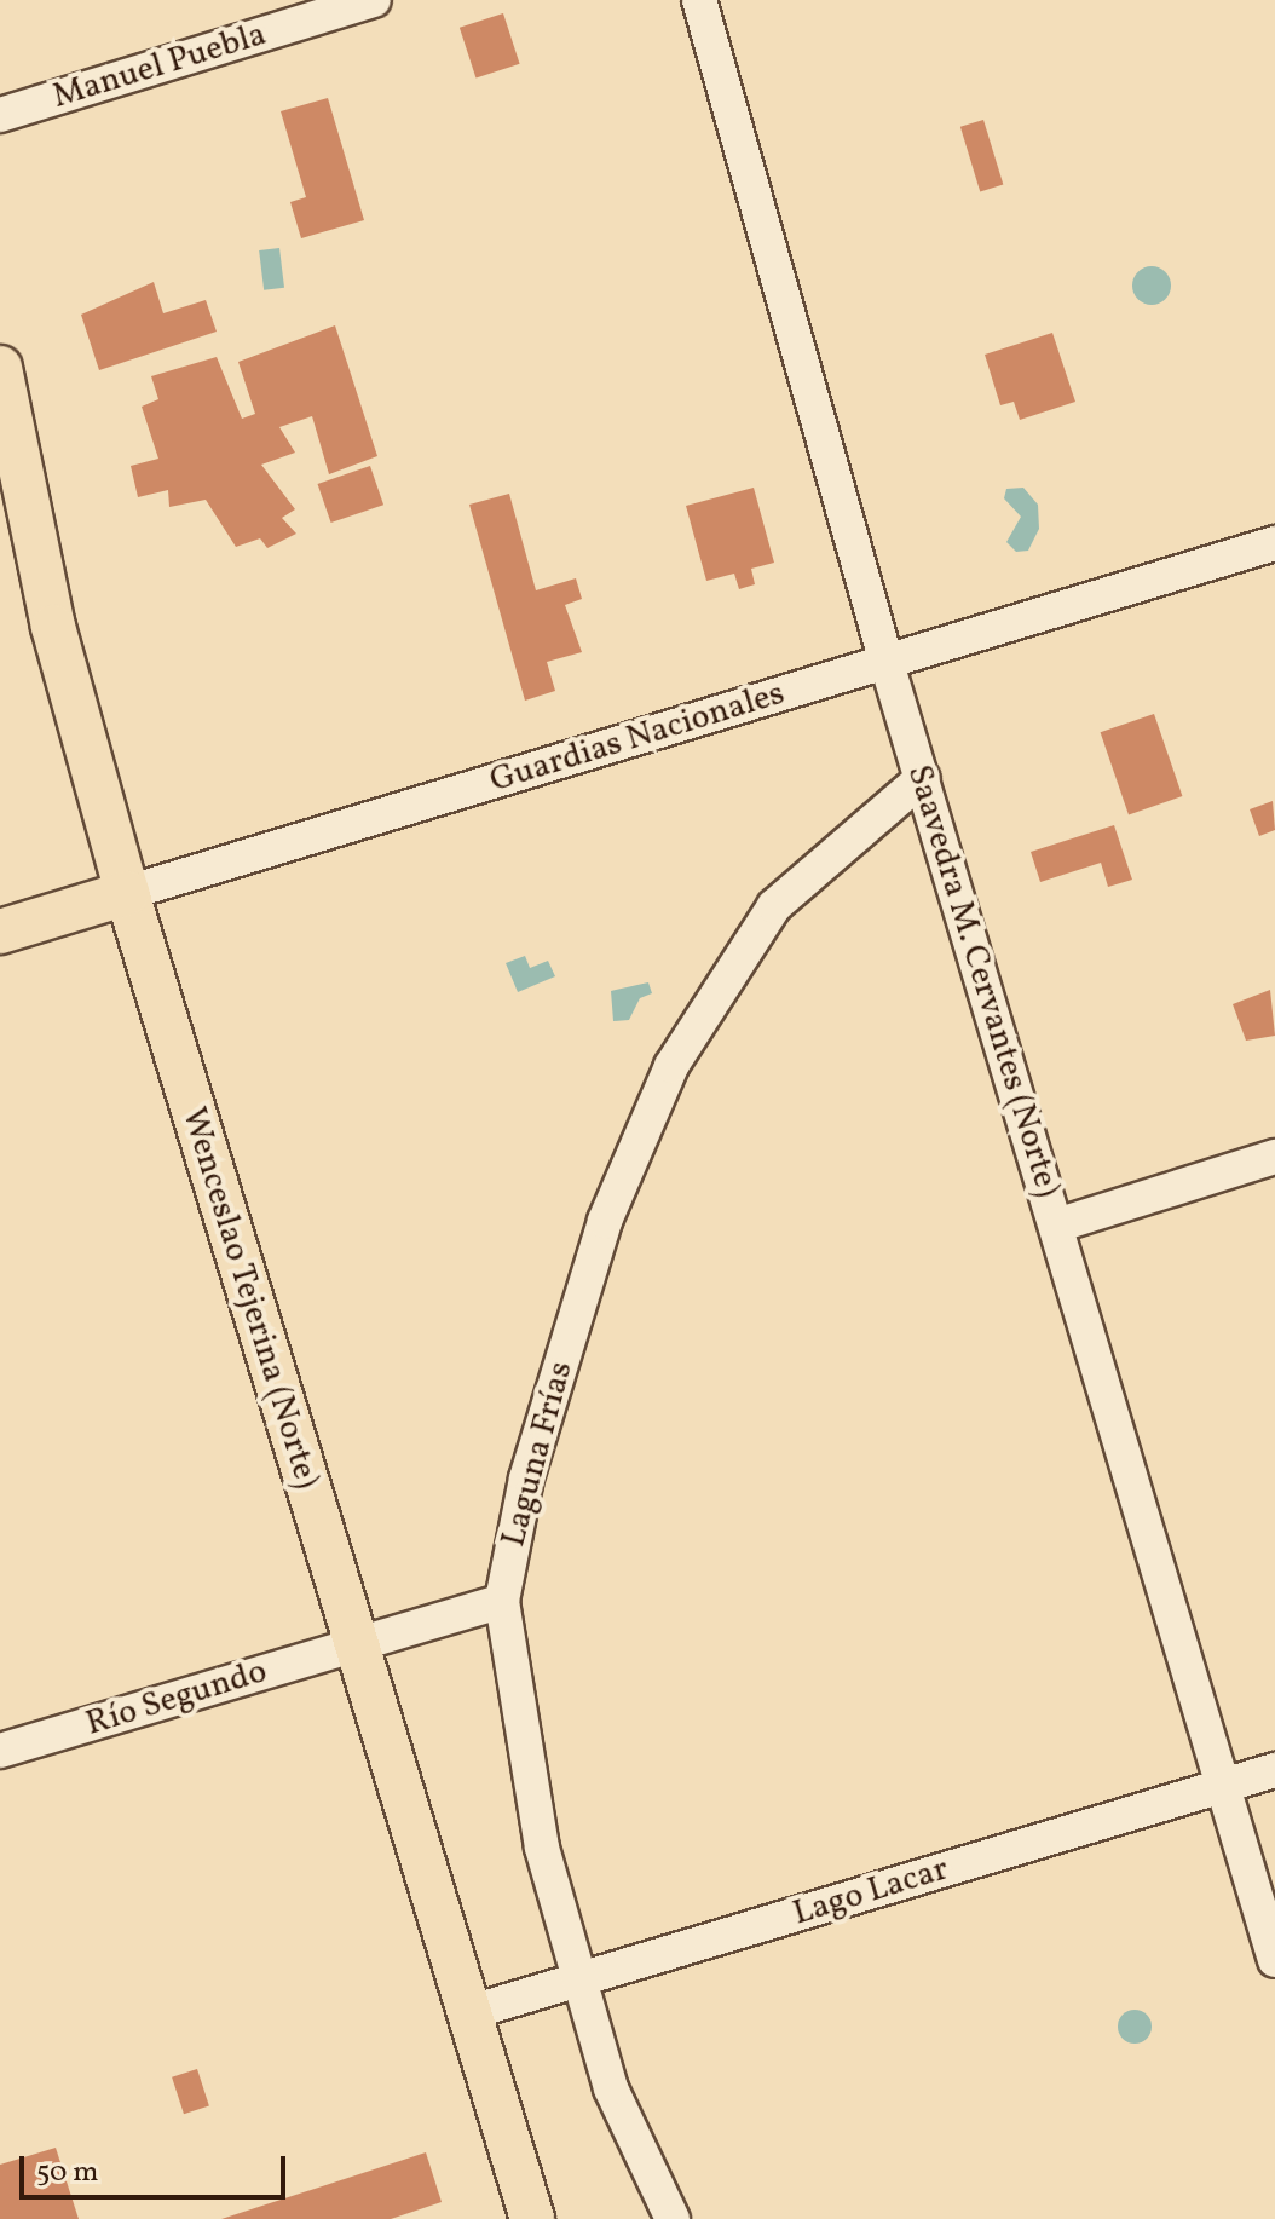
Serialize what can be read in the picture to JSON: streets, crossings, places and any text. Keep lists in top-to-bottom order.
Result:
{
  "streets": {
    "main road": ["Guardias Nacionales", "Wenceslao Tejerina (Norte)"],
    "street": [
      "Manuel Puebla",
      "Saavedra M. Cervantes (Norte)",
      "Laguna Frías",
      "Río Segundo",
      "Lago Lacar"
    ]
  },
  "crossings": [
    ["Guardias Nacionales", "Saavedra M. Cervantes (Norte)"],
    ["Guardias Nacionales", "Wenceslao Tejerina (Norte)"],
    ["Saavedra M. Cervantes (Norte)", "Laguna Frías"],
    ["Saavedra M. Cervantes (Norte)", "Lago Lacar"],
    ["Wenceslao Tejerina (Norte)", "Río Segundo"],
    ["Wenceslao Tejerina (Norte)", "Lago Lacar"],
    ["Laguna Frías", "Río Segundo"],
    ["Laguna Frías", "Lago Lacar"]
  ],
  "scale_bar": "50 m"
}
